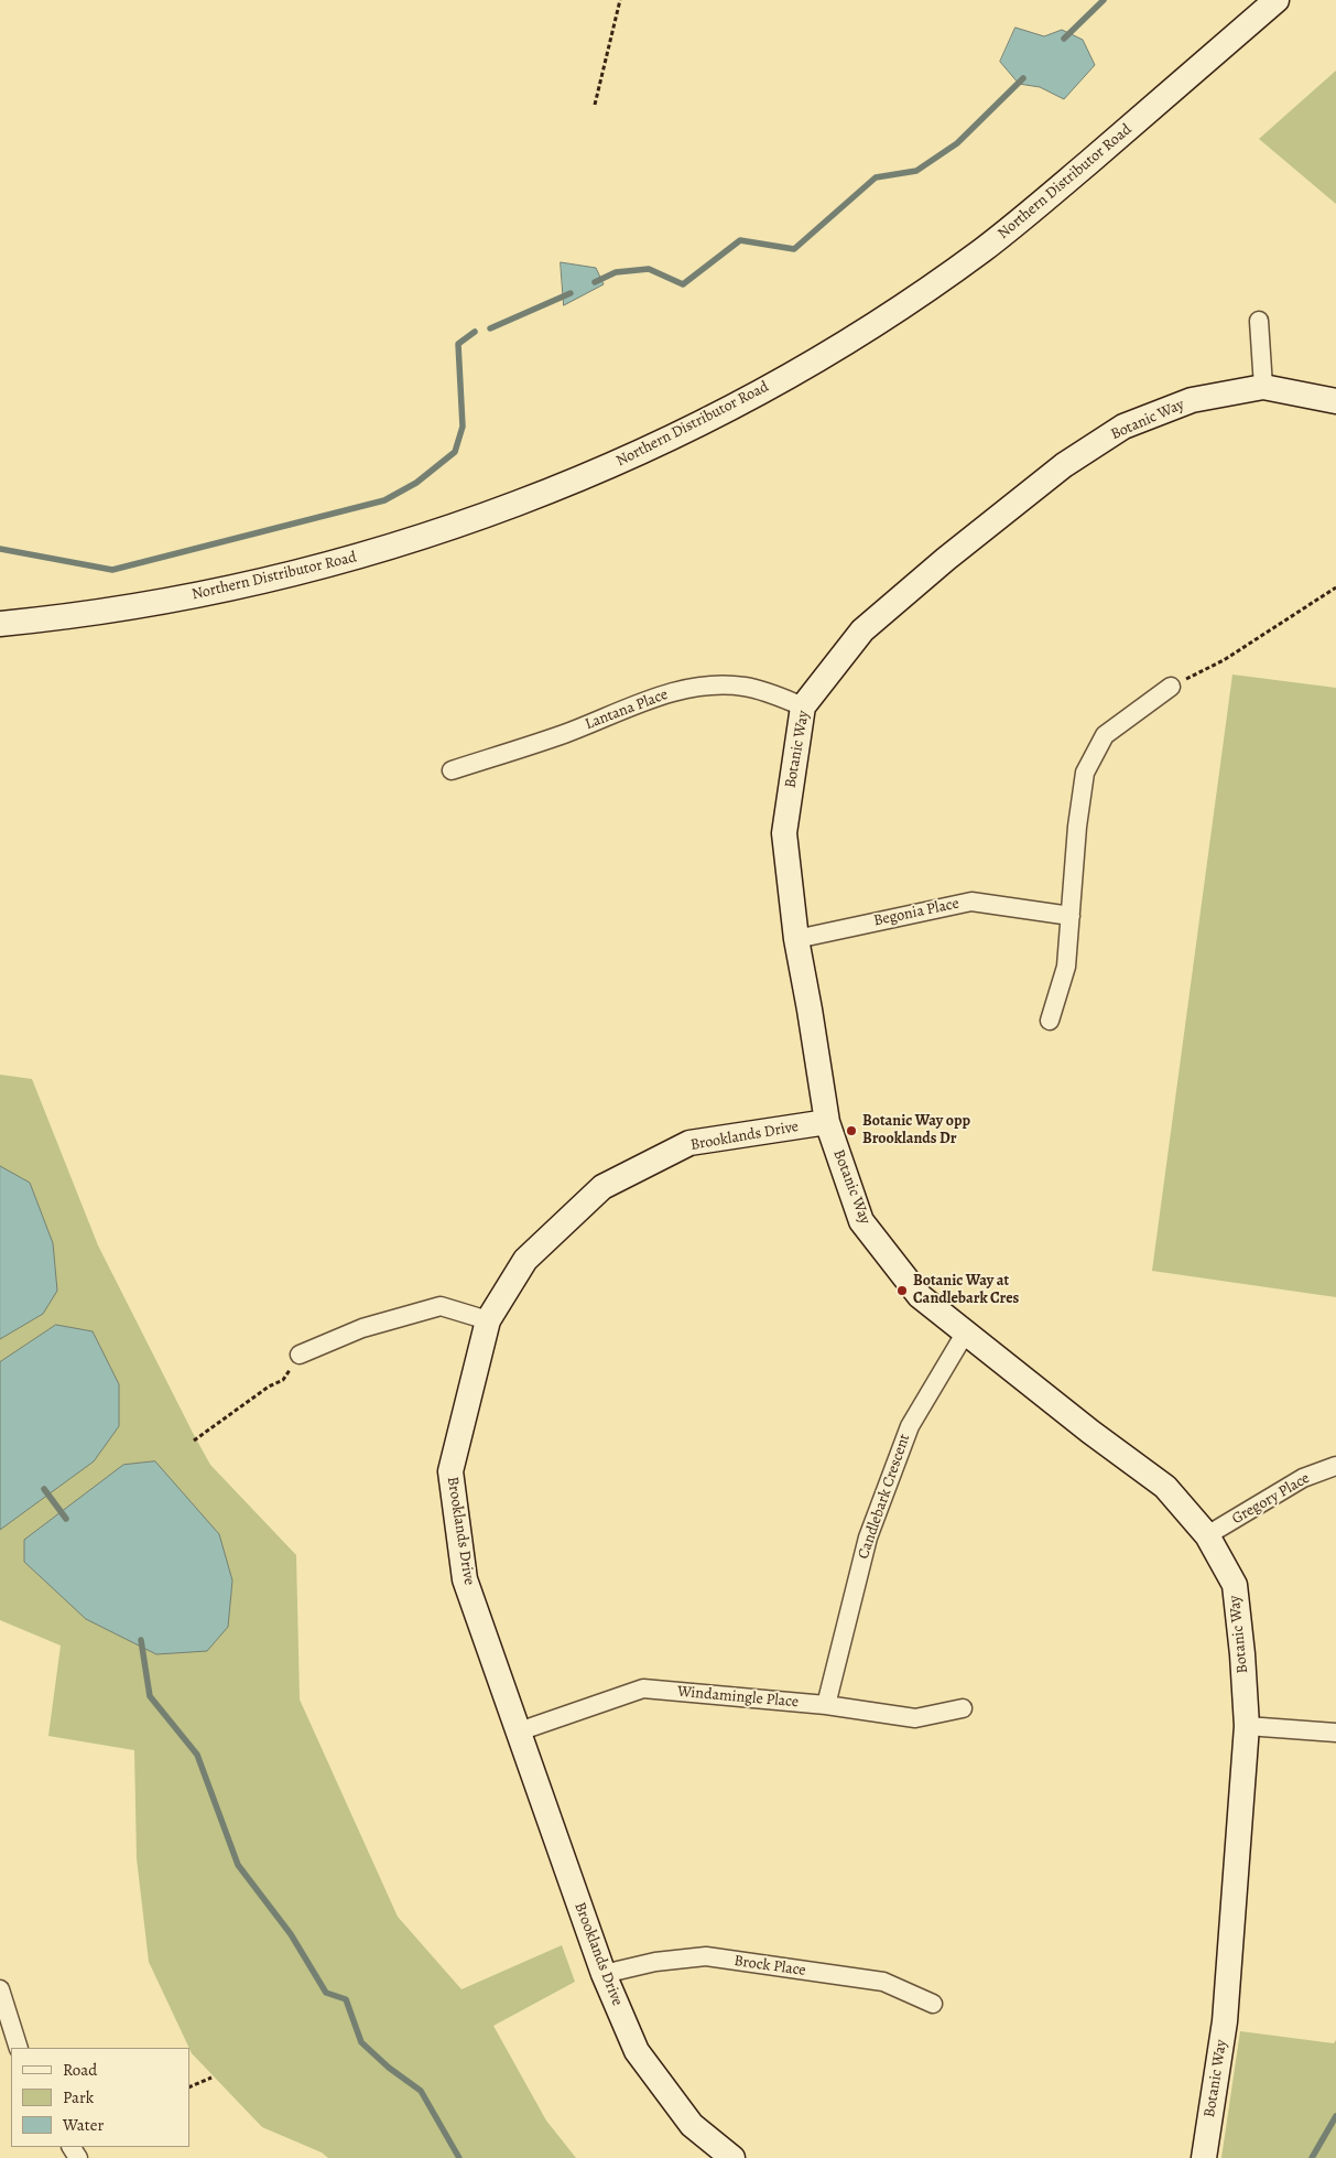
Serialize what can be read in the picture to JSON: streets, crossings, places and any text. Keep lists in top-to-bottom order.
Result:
{
  "streets": {
    "street": [
      "Northern Distributor Road",
      "Botanic Way",
      "Lantana Place",
      "Begonia Place",
      "Brooklands Drive",
      "Candlebark Crescent",
      "Gregory Place",
      "Windamingle Place",
      "Brock Place"
    ]
  },
  "crossings": [
    ["Botanic Way", "Lantana Place"],
    ["Botanic Way", "Begonia Place"],
    ["Botanic Way", "Brooklands Drive"],
    ["Botanic Way", "Candlebark Crescent"],
    ["Botanic Way", "Gregory Place"],
    ["Brooklands Drive", "Windamingle Place"],
    ["Brooklands Drive", "Brock Place"],
    ["Candlebark Crescent", "Windamingle Place"]
  ],
  "places": ["Botanic Way opp Brooklands Dr", "Botanic Way at Candlebark Cres"],
  "legend": ["Road", "Park", "Water"]
}
